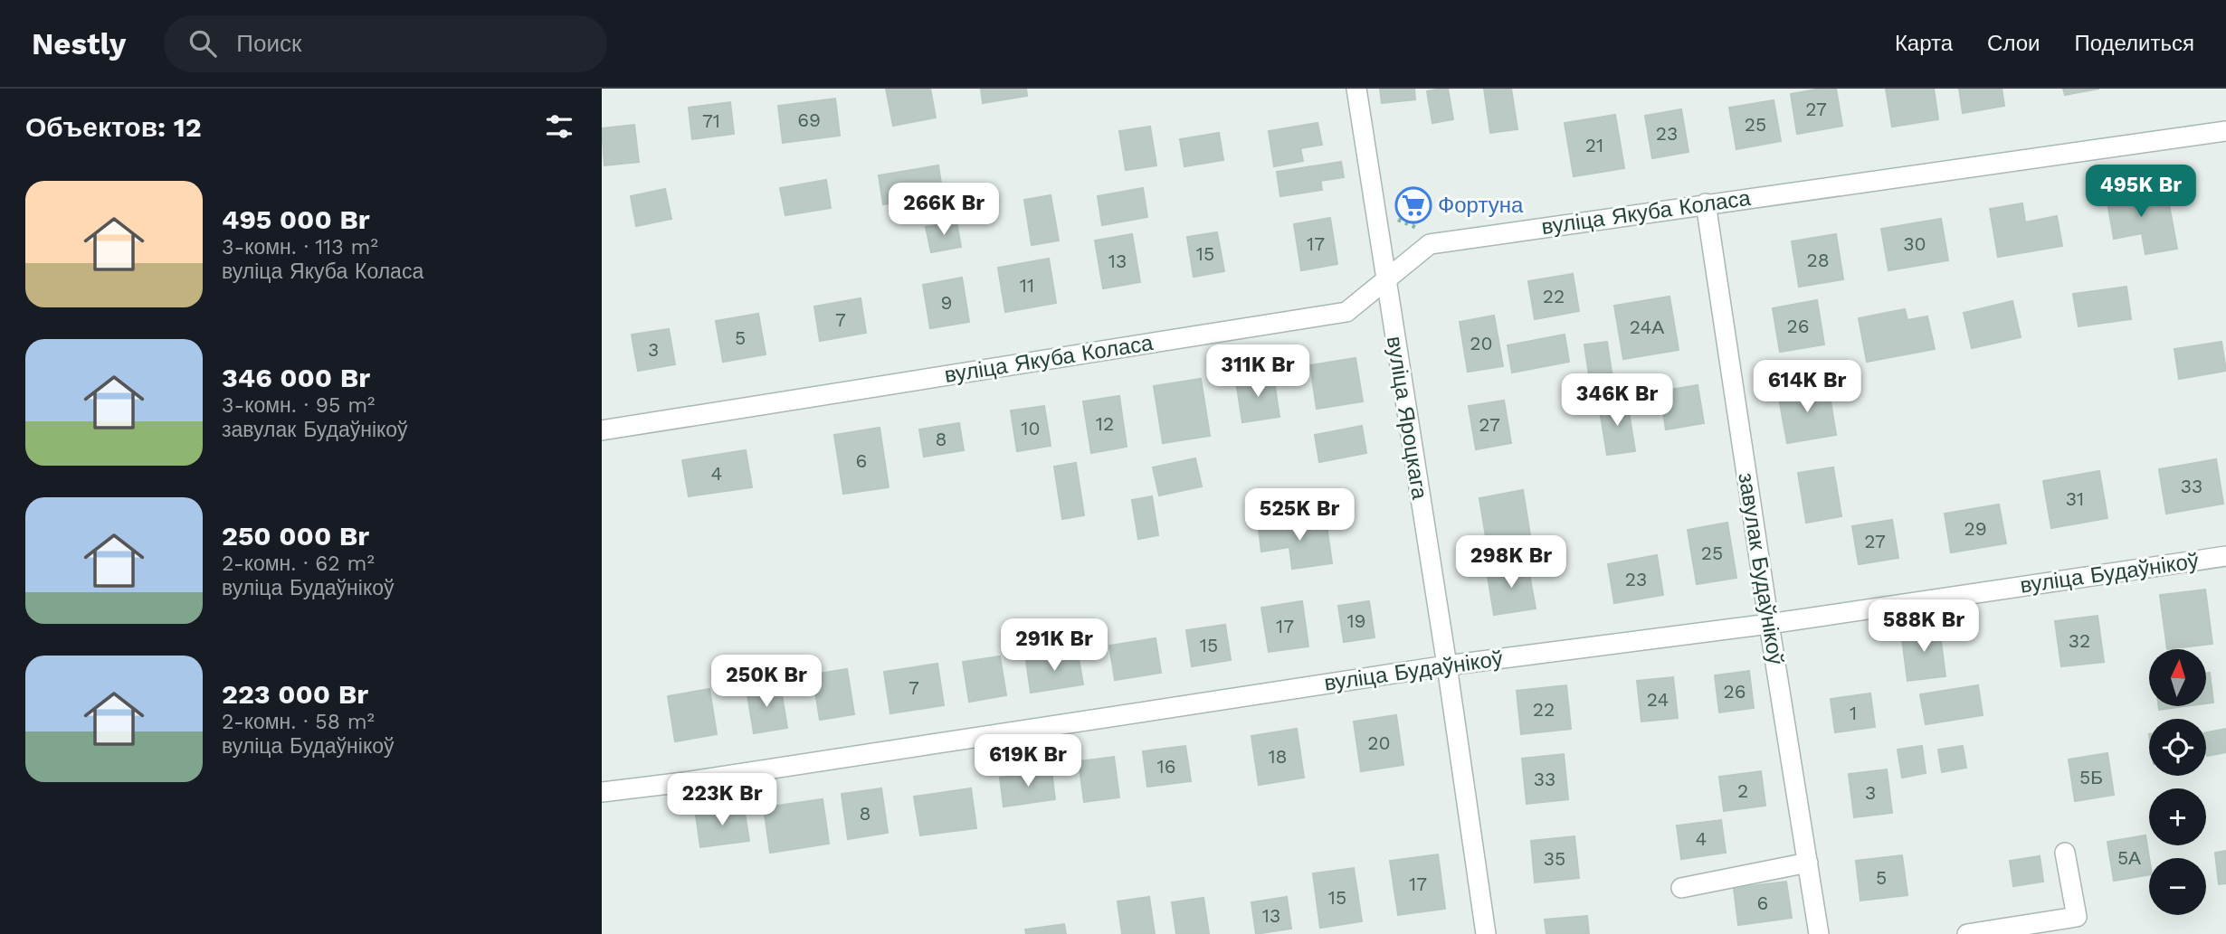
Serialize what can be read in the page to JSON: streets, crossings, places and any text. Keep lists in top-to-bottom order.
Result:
{
  "streets": {
    "street": [
      "вуліца Якуба Коласа",
      "вуліца Яроцкага",
      "завулак Будаўнікоў",
      "вуліца Будаўнікоў"
    ]
  },
  "crossings": [
    ["вуліца Якуба Коласа", "вуліца Яроцкага"],
    ["вуліца Якуба Коласа", "завулак Будаўнікоў"],
    ["вуліца Яроцкага", "вуліца Будаўнікоў"],
    ["завулак Будаўнікоў", "вуліца Будаўнікоў"]
  ],
  "places": {
    "supermarket": ["Фортуна"]
  },
  "house_numbers": [
    "27",
    "69",
    "71",
    "25",
    "23",
    "21",
    "17",
    "30",
    "15",
    "28",
    "13",
    "11",
    "22",
    "9",
    "7",
    "26",
    "24А",
    "5",
    "20",
    "3",
    "12",
    "27",
    "10",
    "8",
    "6",
    "4",
    "33",
    "31",
    "29",
    "27",
    "25",
    "23",
    "19",
    "17",
    "32",
    "15",
    "7",
    "26",
    "24",
    "22",
    "1",
    "20",
    "18",
    "16",
    "5Б",
    "33",
    "2",
    "3",
    "8",
    "4",
    "5А",
    "35",
    "5",
    "17",
    "15",
    "6",
    "13"
  ],
  "north": "top",
  "page": {
    "header": "Nestly",
    "search": "Поиск",
    "nav": ["Карта", "Слои", "Поделиться"],
    "heading": "Объектов: 12",
    "list": [
      {
        "name": "495 000 Br",
        "note": "3-комн. · 113 m² · вуліца Якуба Коласа"
      },
      {
        "name": "346 000 Br",
        "note": "3-комн. · 95 m² · завулак Будаўнікоў"
      },
      {
        "name": "250 000 Br",
        "note": "2-комн. · 62 m² · вуліца Будаўнікоў"
      },
      {
        "name": "223 000 Br",
        "note": "2-комн. · 58 m² · вуліца Будаўнікоў"
      }
    ],
    "price": [
      "495K Br",
      "266K Br",
      "311K Br",
      "614K Br",
      "346K Br",
      "525K Br",
      "298K Br",
      "588K Br",
      "291K Br",
      "250K Br",
      "619K Br",
      "223K Br"
    ],
    "map_buttons": ["+", "−"]
  }
}
